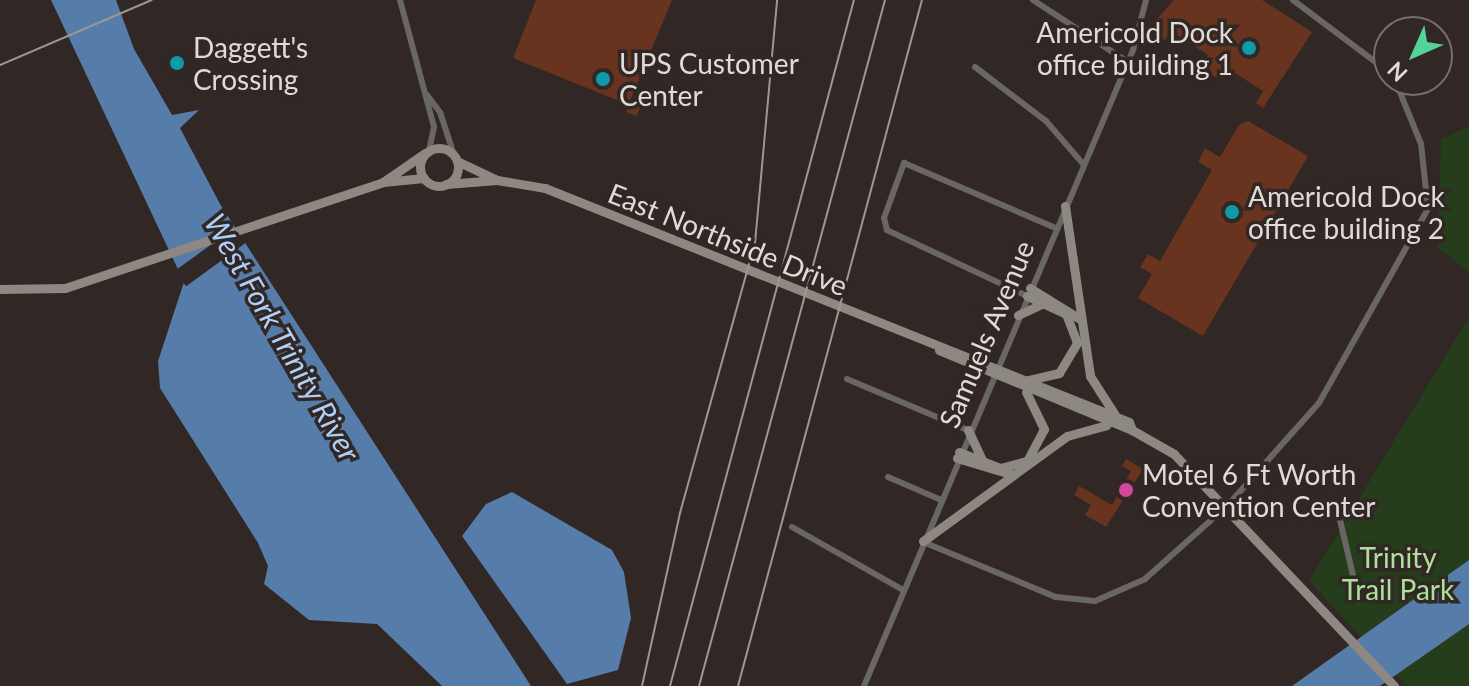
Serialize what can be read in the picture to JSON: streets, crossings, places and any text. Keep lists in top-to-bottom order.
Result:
{
  "streets": {
    "street": ["East Northside Drive", "Samuels Avenue"]
  },
  "water": ["West Fork Trinity River"],
  "parks": ["Trinity Trail Park"],
  "places": [
    "Americold Dock office building 1",
    "Daggett's Crossing",
    "UPS Customer Center",
    "Americold Dock office building 2",
    "Motel 6 Ft Worth Convention Center"
  ],
  "north": "bottom left"
}
